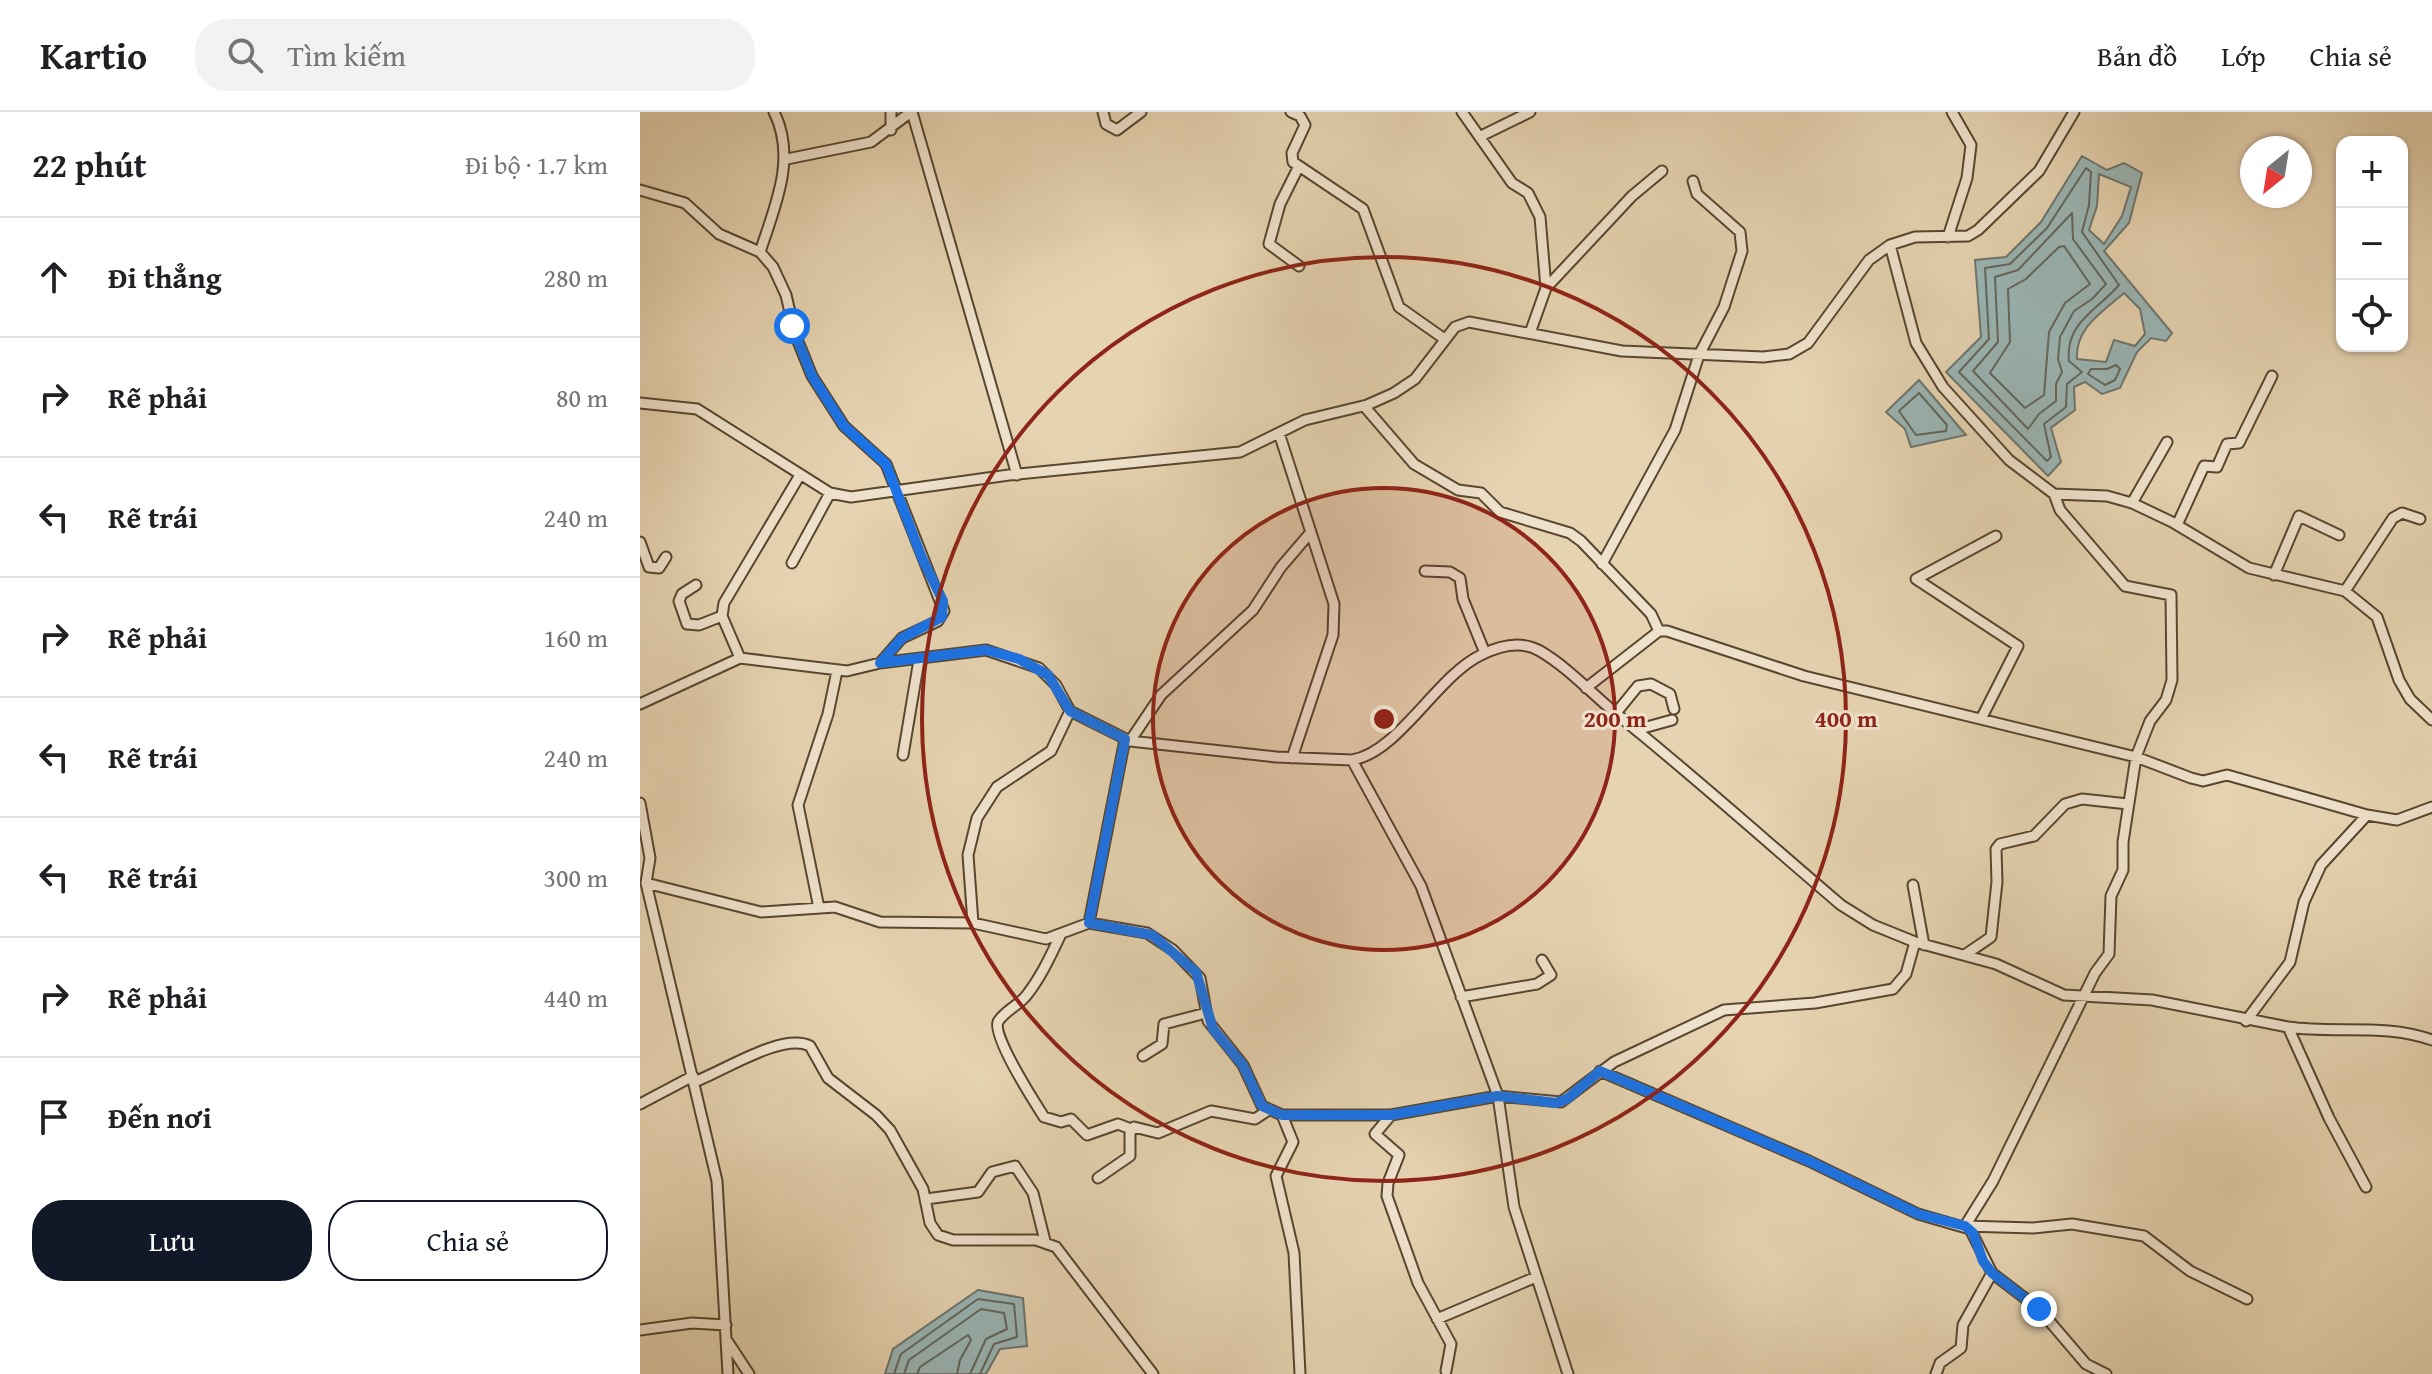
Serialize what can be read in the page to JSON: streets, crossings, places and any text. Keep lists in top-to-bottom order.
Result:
{
  "north": "bottom left",
  "page": {
    "header": "Kartio",
    "search": "Tìm kiếm",
    "nav": ["Bản đồ", "Lớp", "Chia sẻ"],
    "heading": ["22 phút", "Đi bộ · 1.7 km"],
    "map_buttons": ["+", "−"],
    "list": [
      ["Đi thẳng", "280 m"],
      ["Rẽ phải", "80 m"],
      ["Rẽ trái", "240 m"],
      ["Rẽ phải", "160 m"],
      ["Rẽ trái", "240 m"],
      ["Rẽ trái", "300 m"],
      ["Rẽ phải", "440 m"],
      "Đến nơi"
    ],
    "buttons": ["Lưu", "Chia sẻ"]
  },
  "rings": ["200 m", "400 m"]
}
